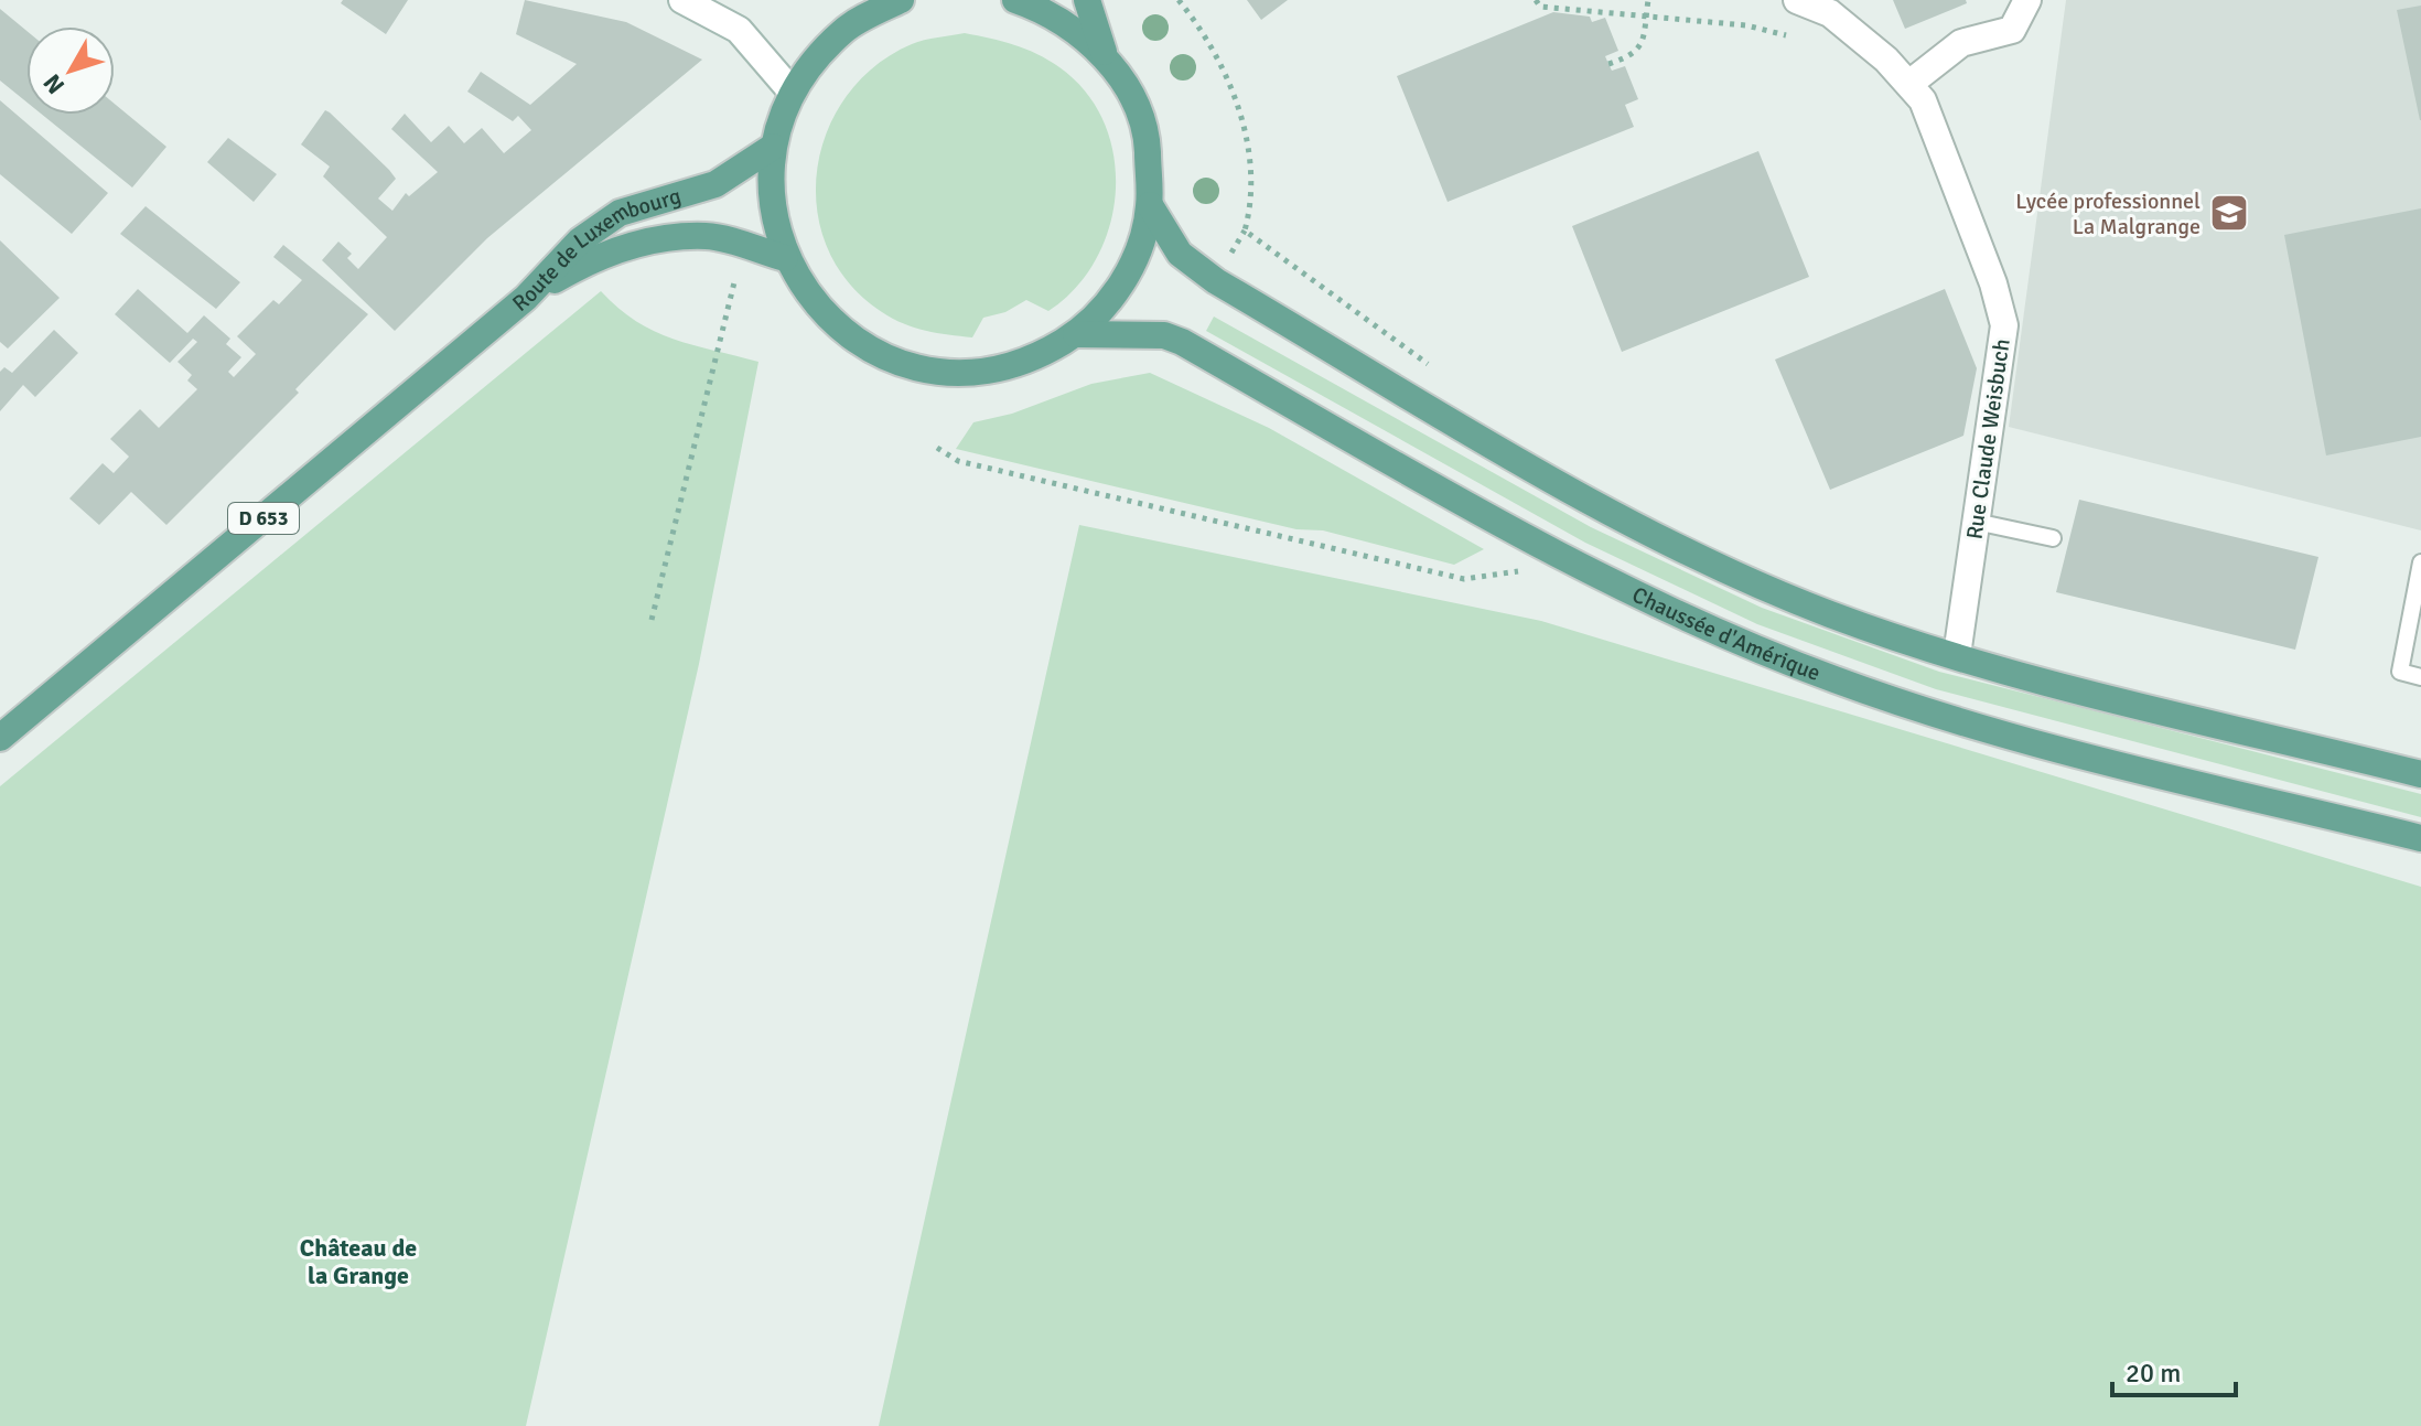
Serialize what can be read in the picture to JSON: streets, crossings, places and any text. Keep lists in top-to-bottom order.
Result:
{
  "streets": {
    "main road": ["Route de Luxembourg", "D 653", "Chaussée d'Amérique"],
    "street": ["Rue Claude Weisbuch"]
  },
  "crossings": [
    ["Route de Luxembourg", "D 653"]
  ],
  "districts": ["Château de la Grange"],
  "places": {
    "school or university": ["Lycée professionnel La Malgrange"]
  },
  "scale_bar": "20 m",
  "north": "bottom left"
}
